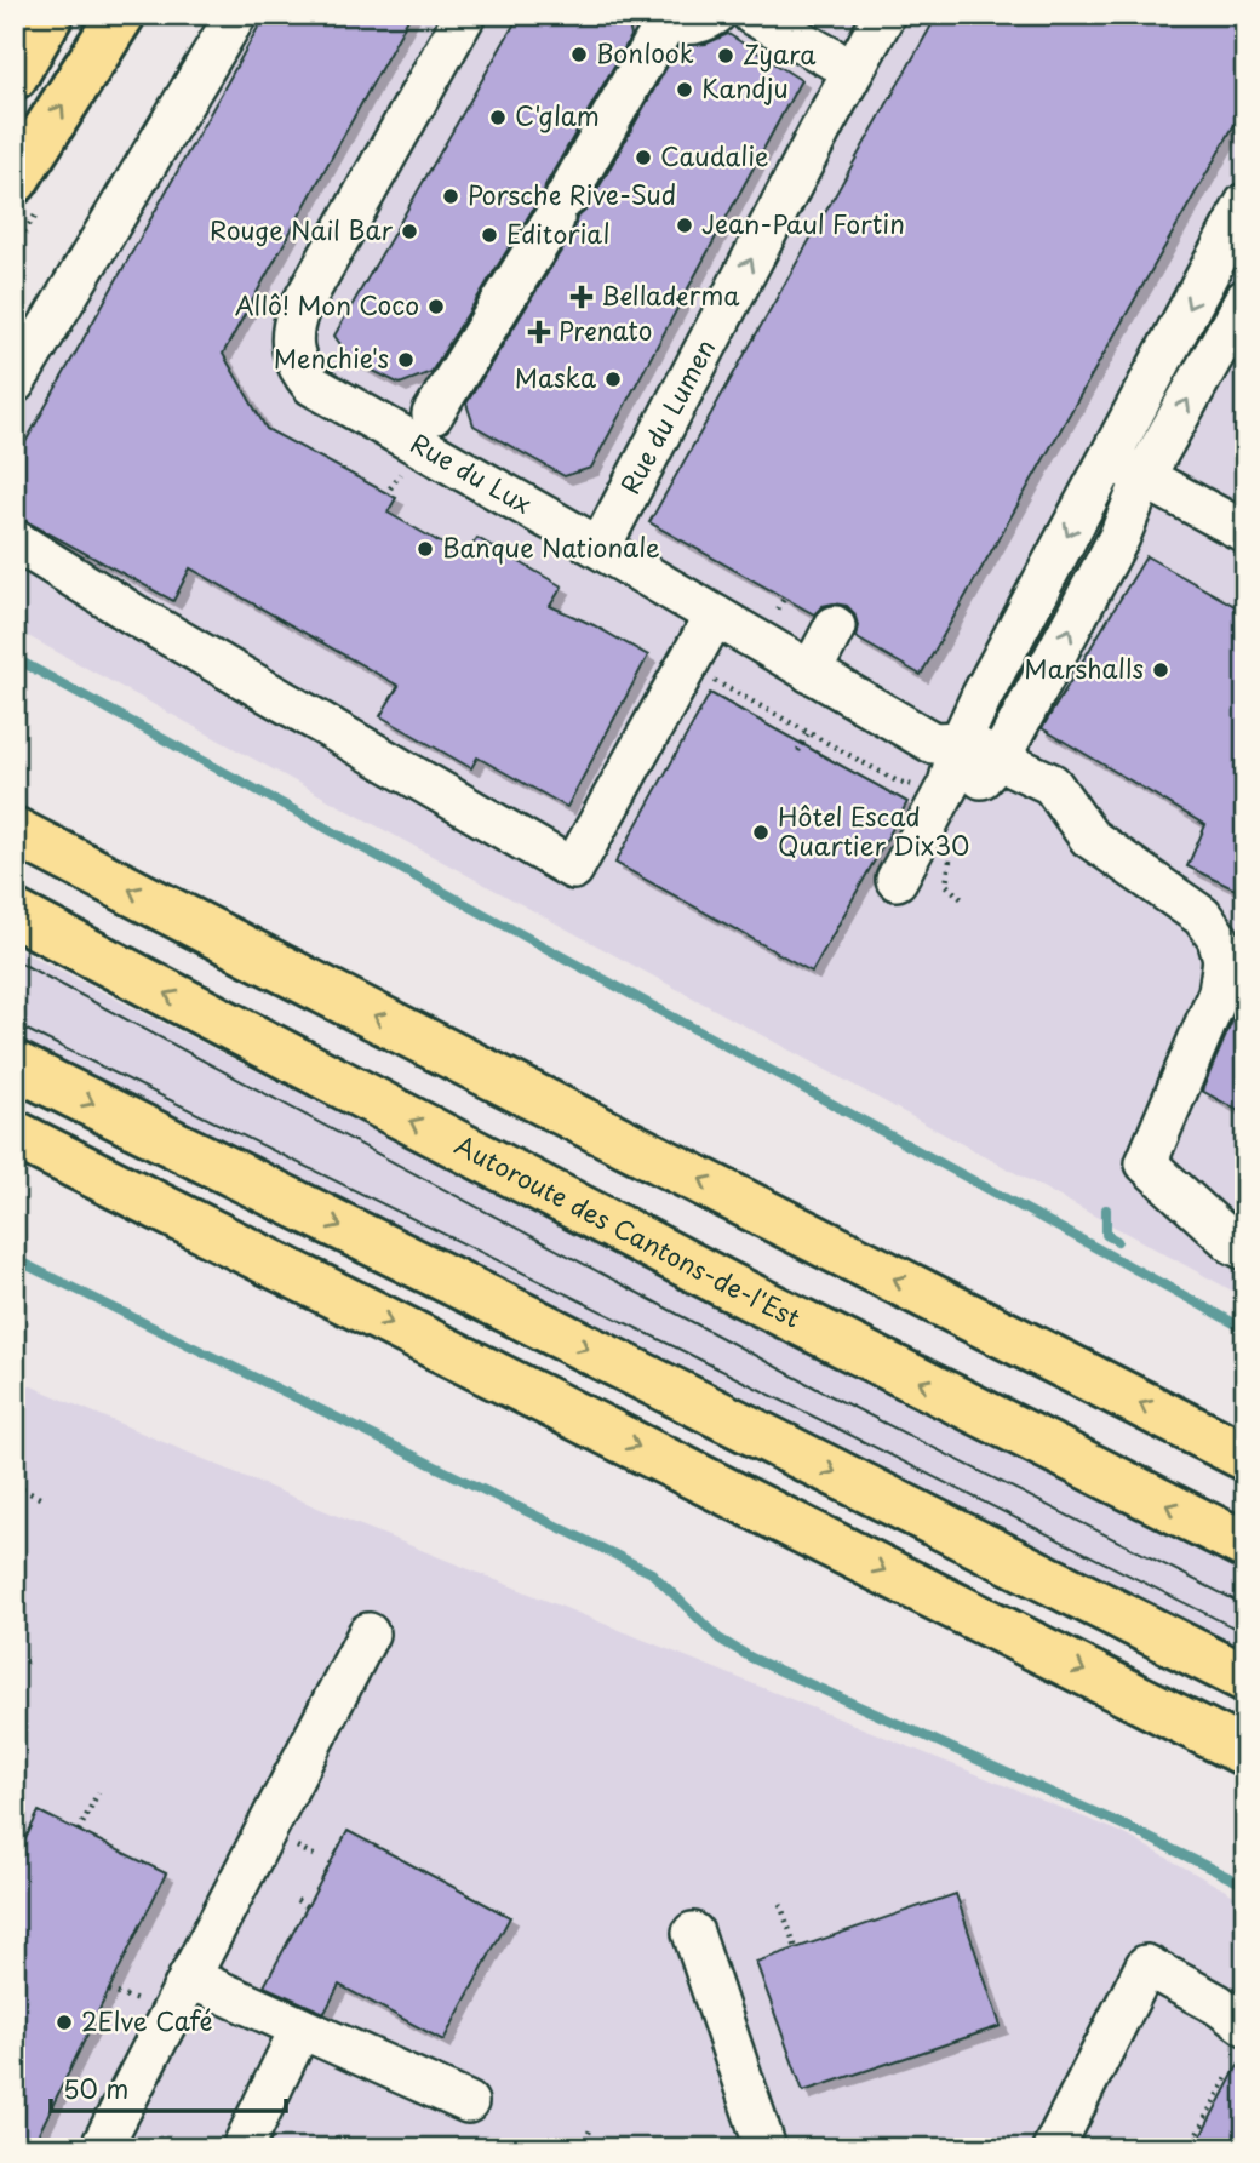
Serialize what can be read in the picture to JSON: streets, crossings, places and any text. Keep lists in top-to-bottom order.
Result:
{
  "streets": {
    "main road": ["Autoroute des Cantons-de-l'Est"],
    "street": ["Rue du Lumen", "Rue du Lux"]
  },
  "crossings": [
    ["Rue du Lumen", "Rue du Lux"]
  ],
  "places": {
    "other": [
      "Bonlook",
      "Zyara",
      "Kandju",
      "C'glam",
      "Caudalie",
      "Porsche Rive-Sud",
      "Jean-Paul Fortin",
      "Rouge Nail Bar",
      "Editorial",
      "Allô! Mon Coco",
      "Menchie's",
      "Maska",
      "Banque Nationale",
      "Marshalls",
      "Hôtel Escad Quartier Dix30",
      "2Elve Café"
    ],
    "health": ["Belladerma", "Prenato"]
  },
  "scale_bar": "50 m"
}
